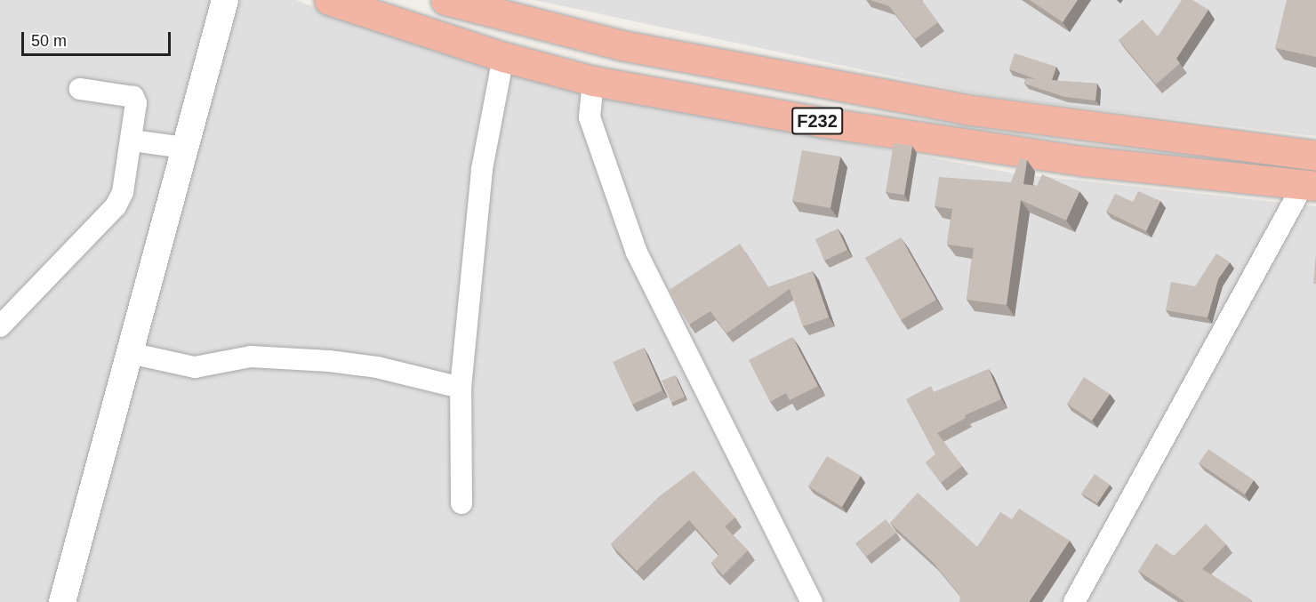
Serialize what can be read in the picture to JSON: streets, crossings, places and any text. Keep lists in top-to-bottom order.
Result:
{
  "streets": {
    "highway": ["F232"]
  },
  "scale_bar": "50 m"
}
